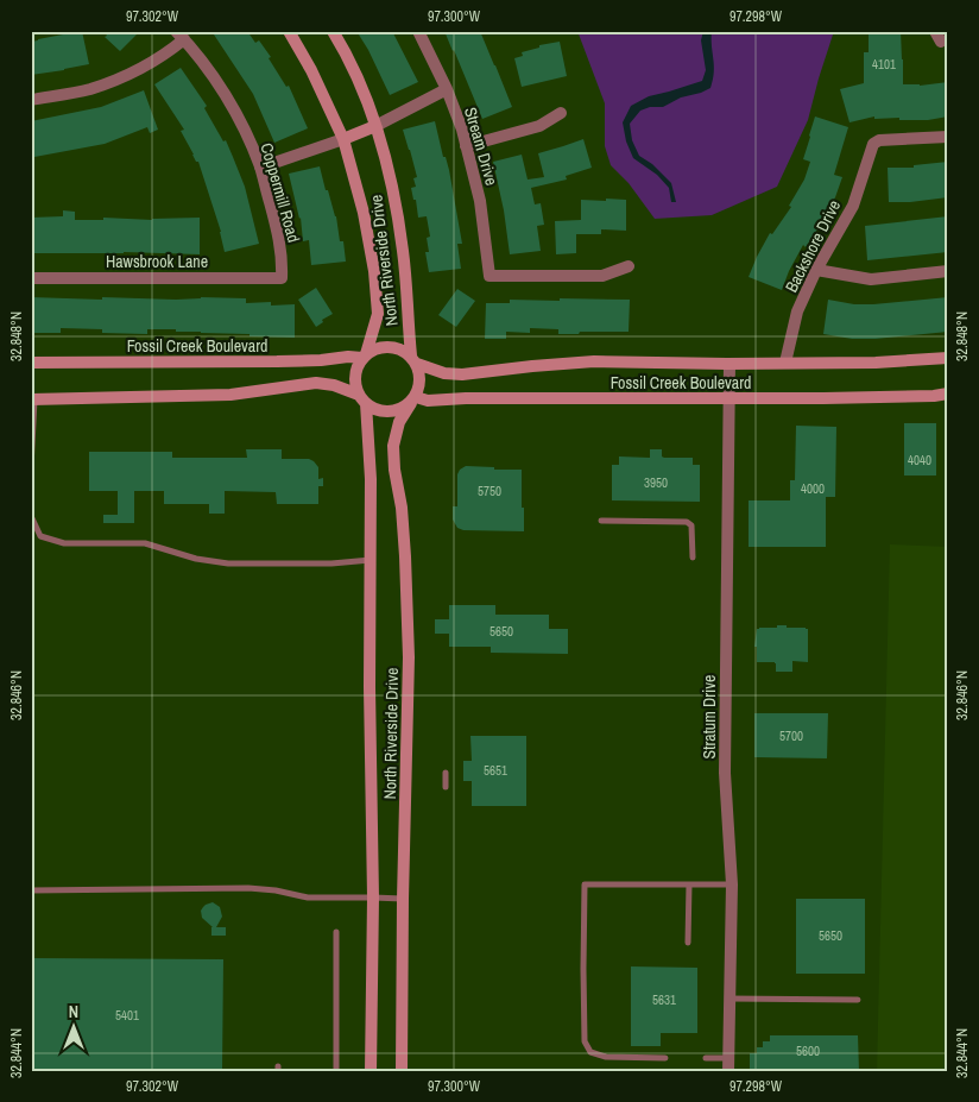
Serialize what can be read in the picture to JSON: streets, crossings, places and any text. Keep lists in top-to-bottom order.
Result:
{
  "streets": {
    "main road": ["North Riverside Drive", "Fossil Creek Boulevard"],
    "street": [
      "Stream Drive",
      "Coppermill Road",
      "Backshore Drive",
      "Hawsbrook Lane",
      "Stratum Drive"
    ]
  },
  "crossings": [
    ["Coppermill Road", "Hawsbrook Lane"],
    ["Backshore Drive", "Fossil Creek Boulevard"],
    ["North Riverside Drive", "Fossil Creek Boulevard"],
    ["Fossil Creek Boulevard", "Stratum Drive"]
  ],
  "house_numbers": [
    "4101",
    "4040",
    "3950",
    "4000",
    "5750",
    "5650",
    "5700",
    "5651",
    "5650",
    "5631",
    "5401",
    "5600"
  ],
  "north": "top",
  "coordinates": [
    "97.302°W",
    "97.300°W",
    "97.298°W",
    "32.848°N",
    "32.846°N",
    "32.844°N"
  ]
}
